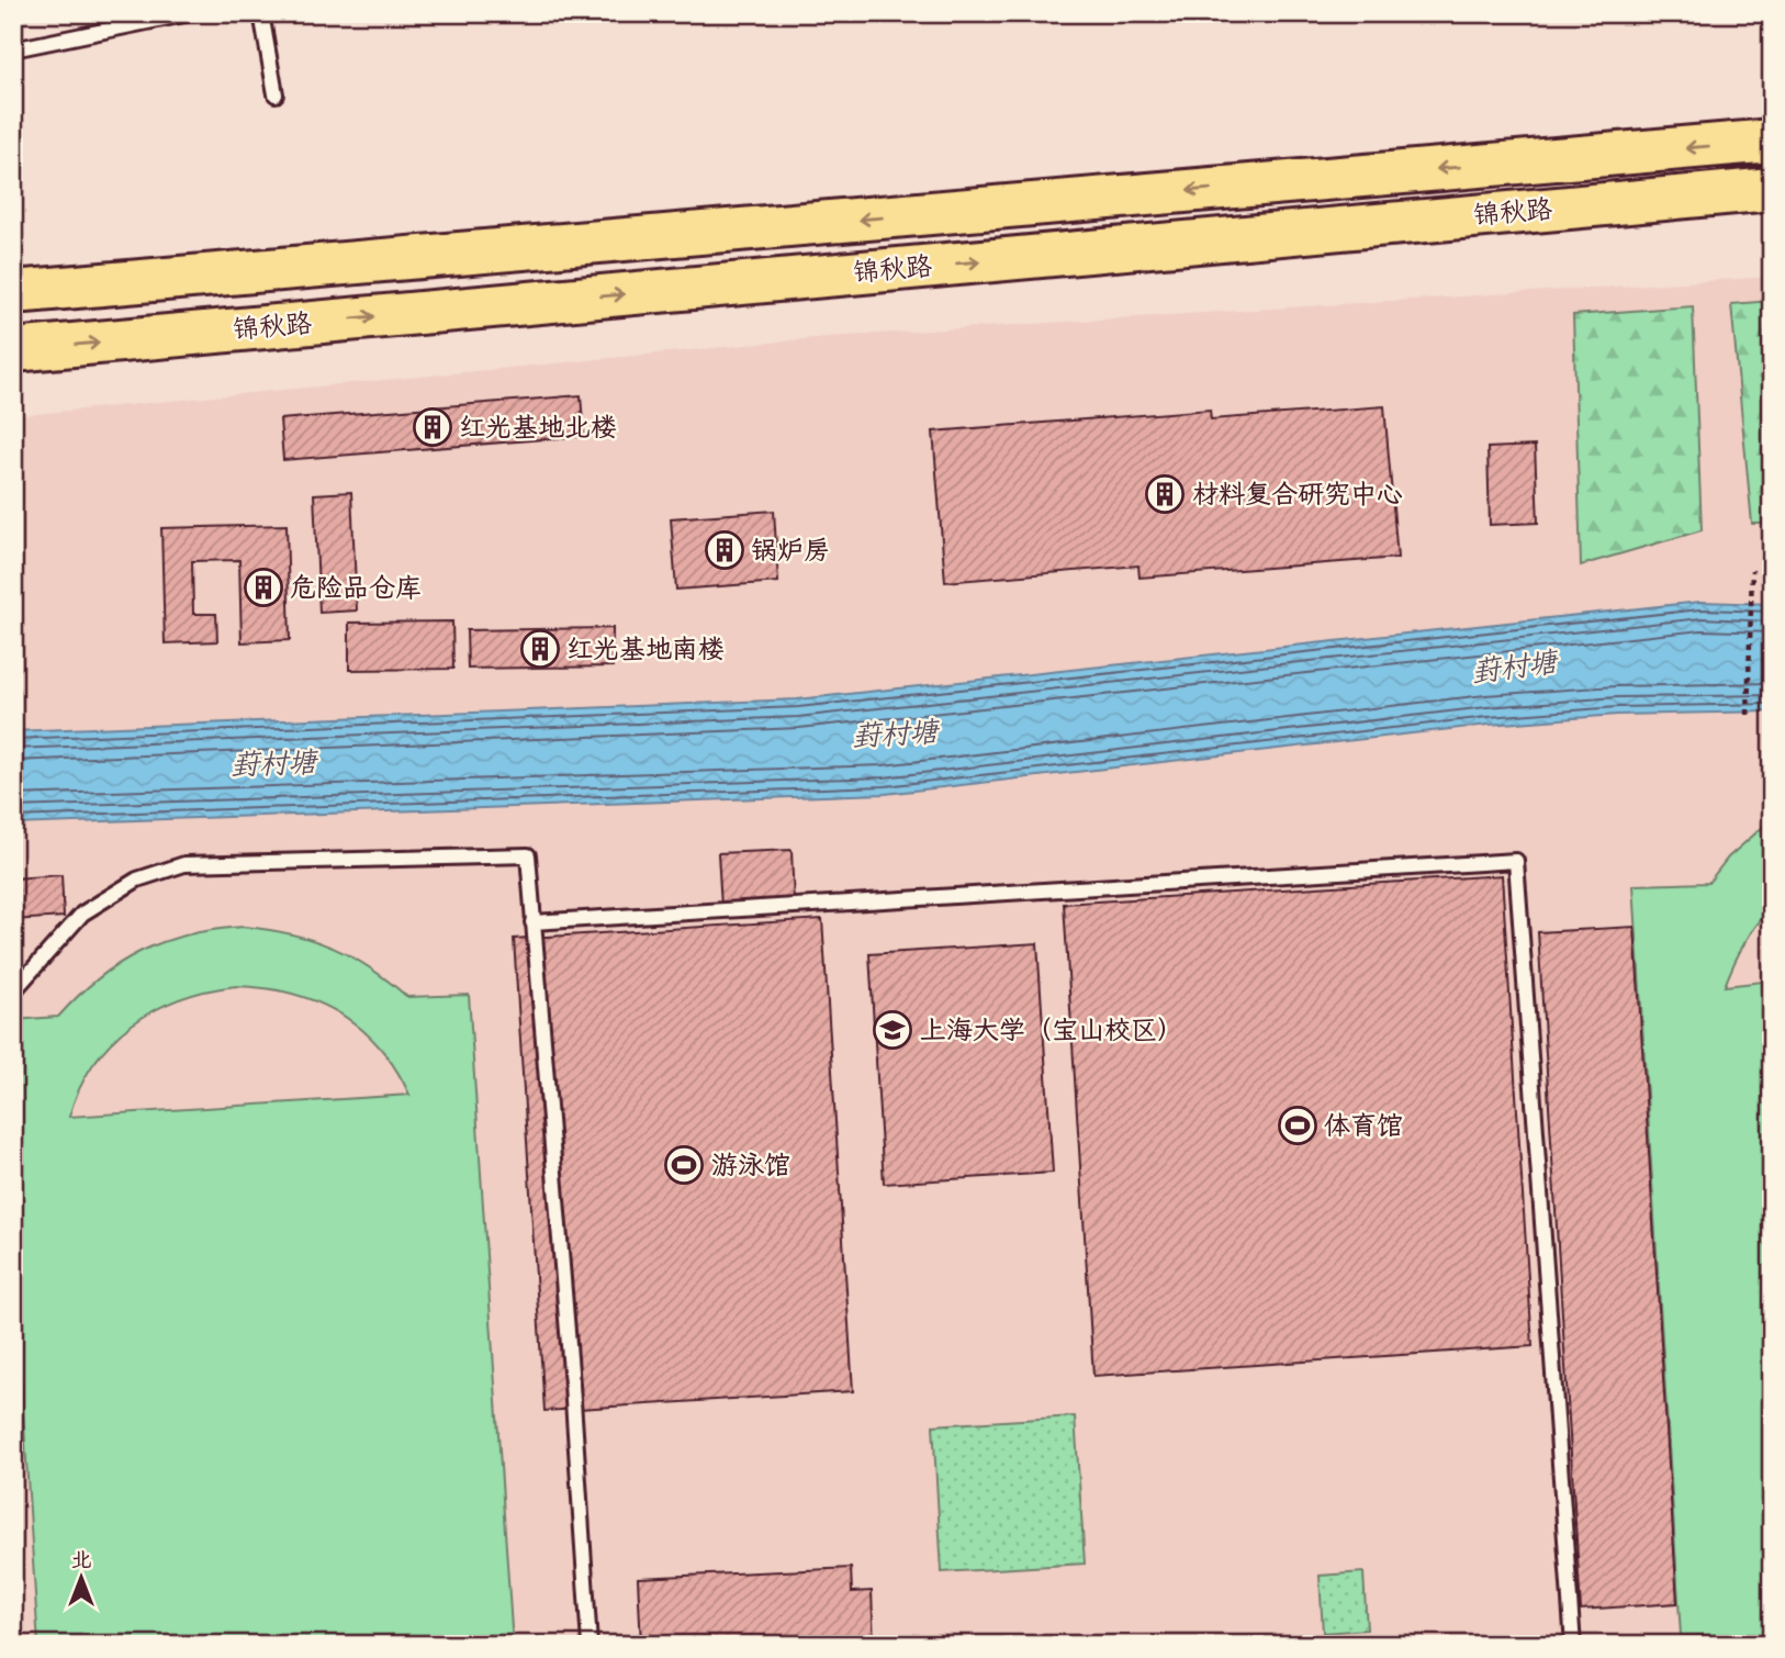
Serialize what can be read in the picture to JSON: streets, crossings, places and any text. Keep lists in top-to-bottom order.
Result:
{
  "streets": {
    "main road": ["锦秋路"]
  },
  "water": ["葑村塘"],
  "places": {
    "building": [
      "红光基地北楼",
      "材料复合研究中心",
      "锅炉房",
      "危险品仓库",
      "红光基地南楼"
    ],
    "school or university": ["上海大学（宝山校区）"],
    "sports": ["体育馆", "游泳馆"]
  },
  "north": "top"
}
